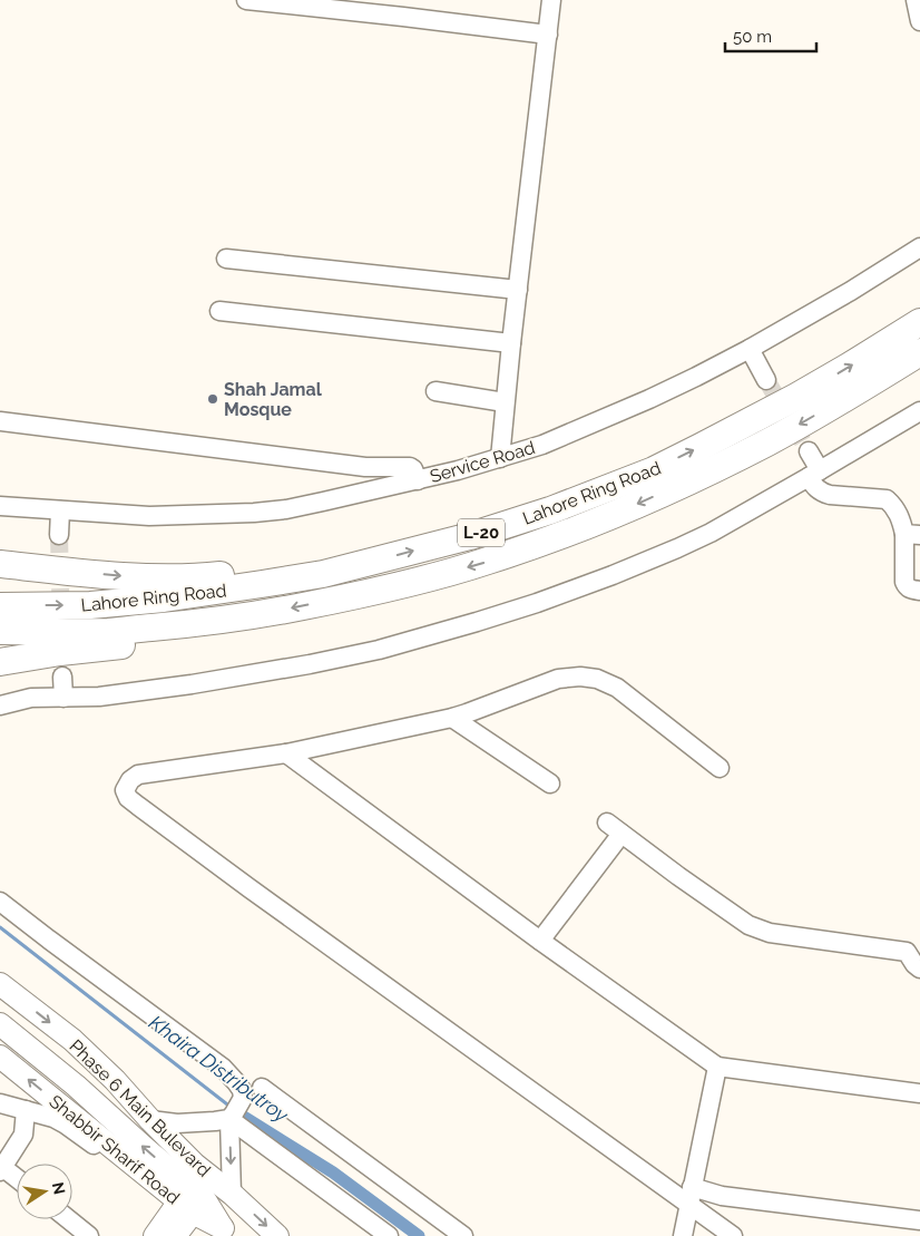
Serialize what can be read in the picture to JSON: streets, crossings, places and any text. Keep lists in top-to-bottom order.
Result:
{
  "streets": {
    "highway": ["Lahore Ring Road", "L-20"],
    "main road": ["Phase 6 Main Bulevard", "Shabbir Sharif Road"],
    "street": ["Service Road"]
  },
  "water": ["Khaira Distributroy"],
  "places": ["Shah Jamal Mosque"],
  "scale_bar": "50 m",
  "north": "right"
}
